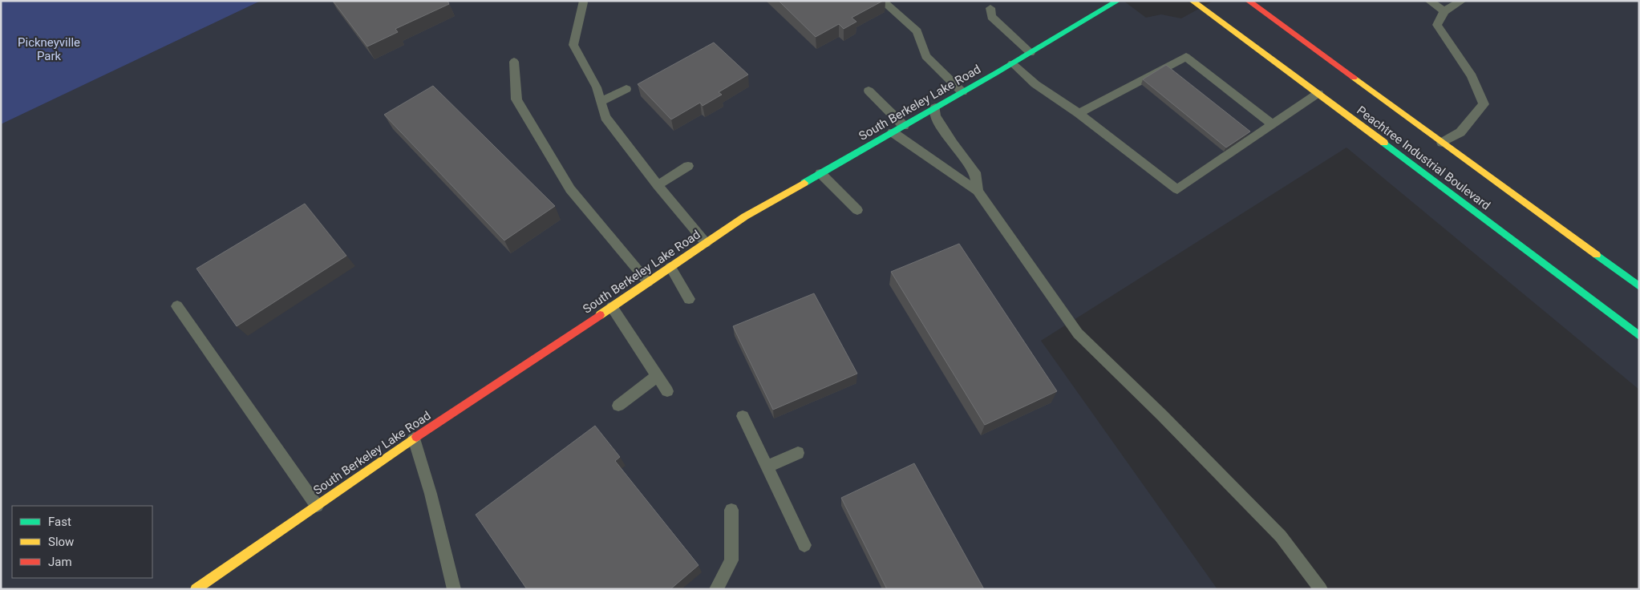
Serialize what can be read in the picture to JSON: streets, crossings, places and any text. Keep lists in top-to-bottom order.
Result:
{
  "streets": {
    "main road": ["South Berkeley Lake Road", "Peachtree Industrial Boulevard"]
  },
  "parks": ["Pickneyville Park"],
  "legend": ["Fast", "Slow", "Jam"]
}
